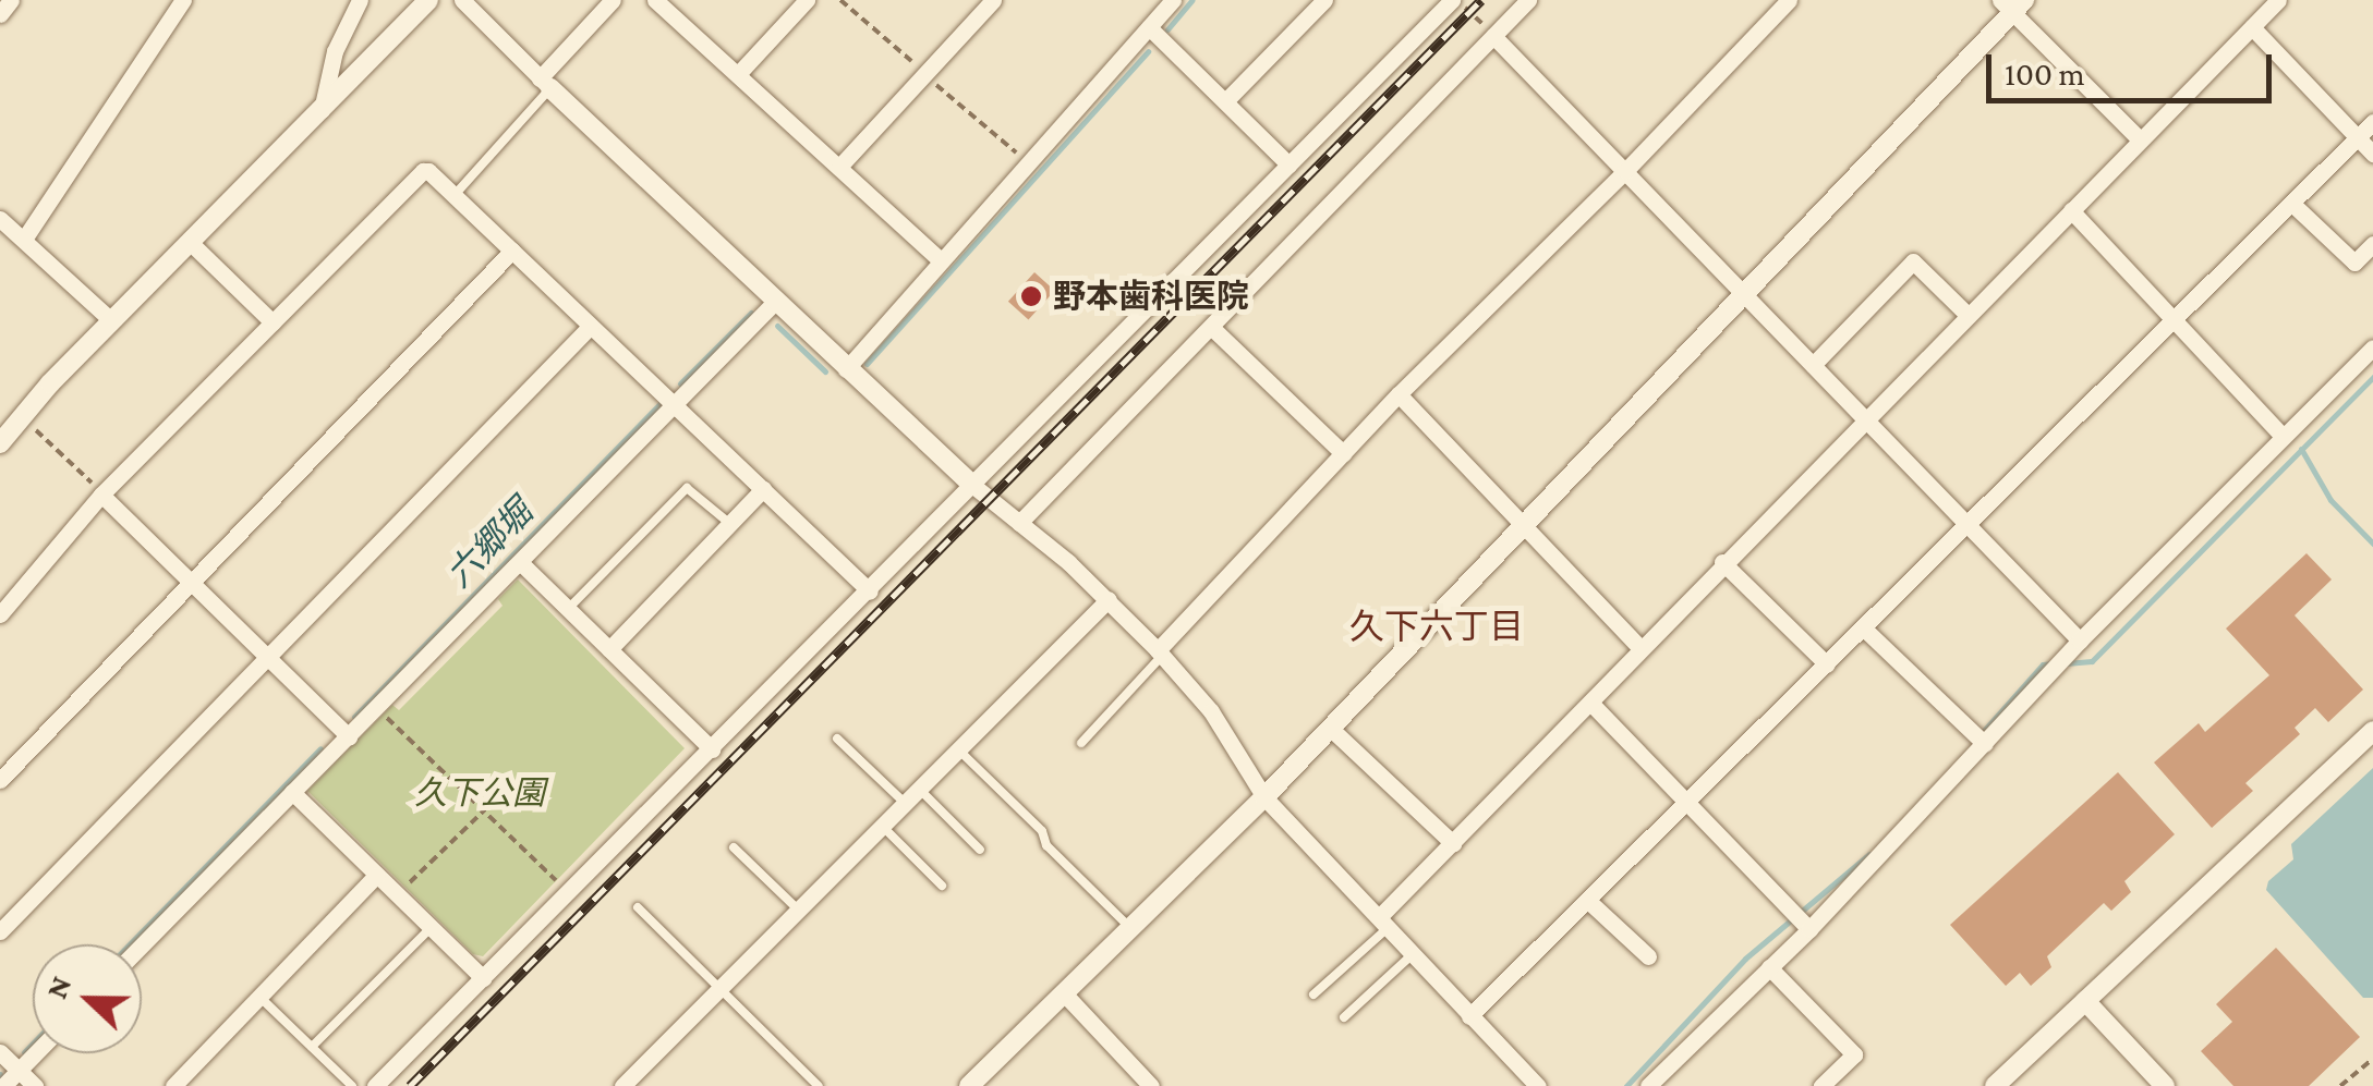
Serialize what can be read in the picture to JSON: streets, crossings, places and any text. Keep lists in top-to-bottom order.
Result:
{
  "districts": ["久下六丁目"],
  "water": ["六郷堀"],
  "parks": ["久下公園"],
  "places": ["野本歯科医院"],
  "scale_bar": "100 m",
  "north": "left"
}
